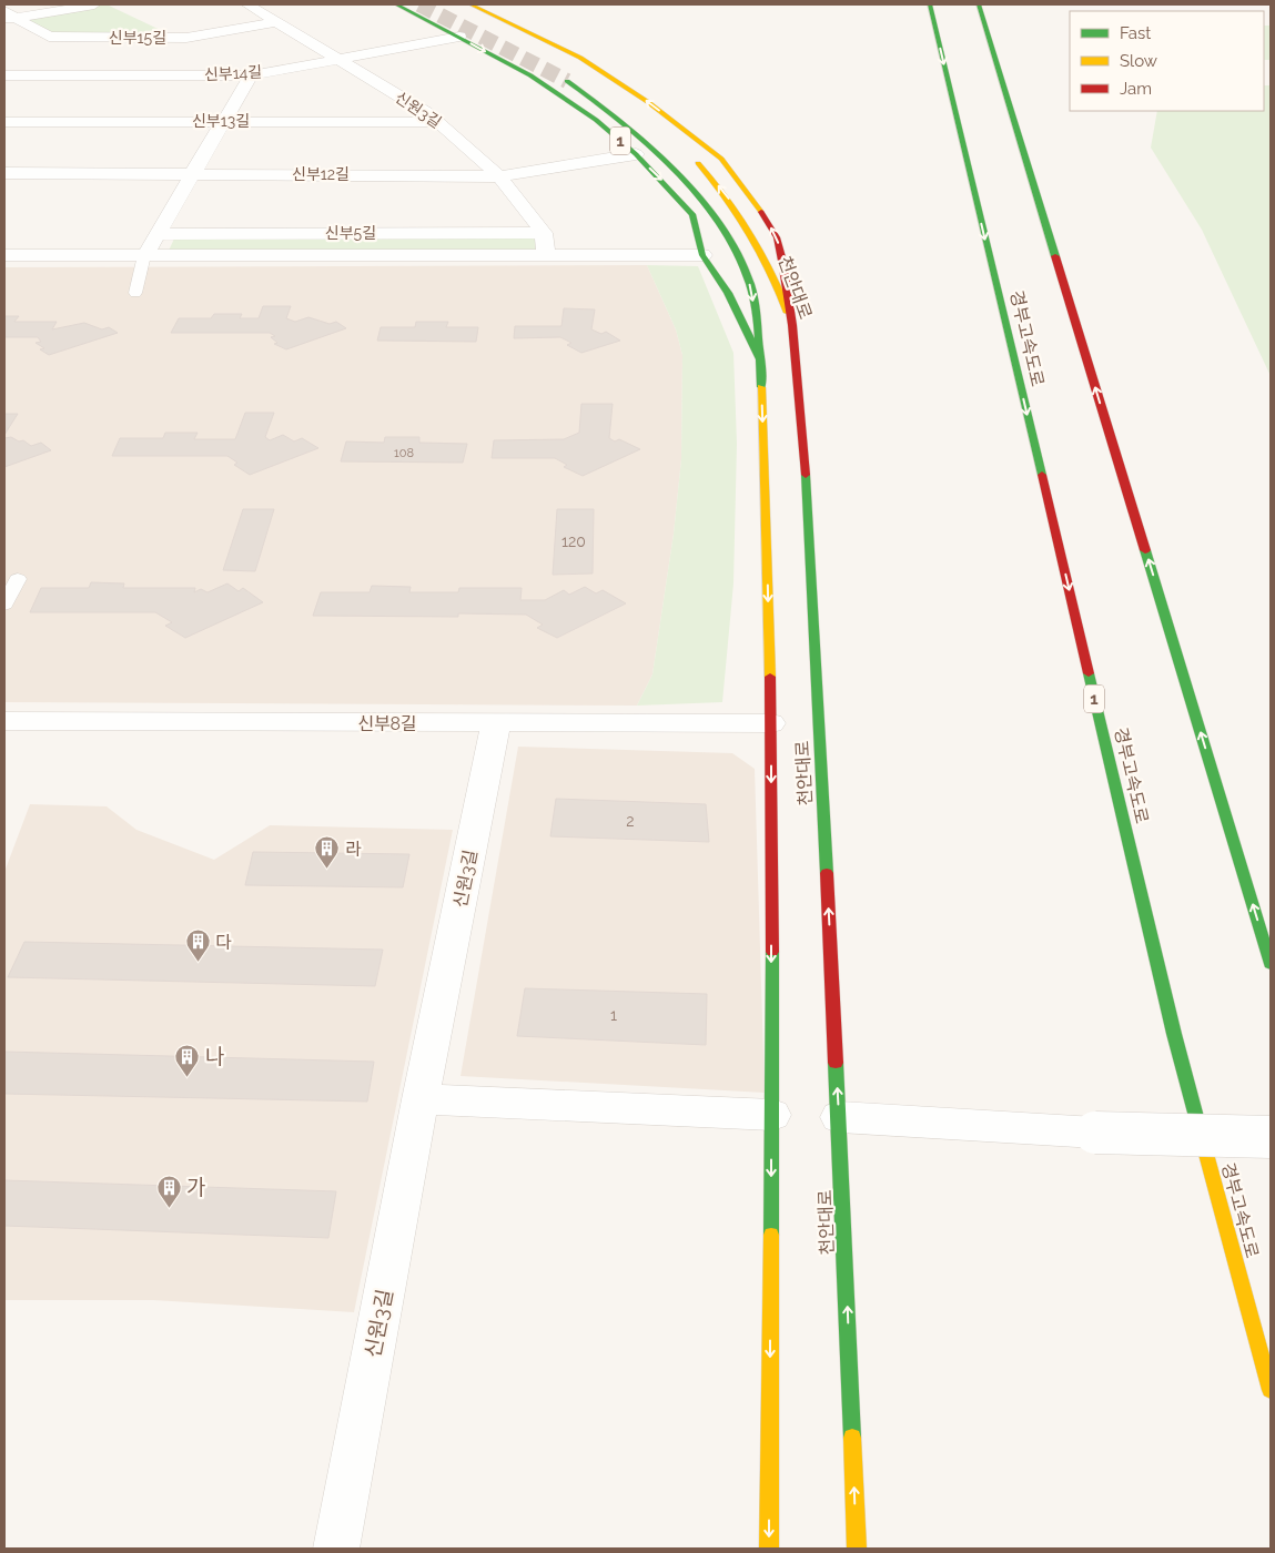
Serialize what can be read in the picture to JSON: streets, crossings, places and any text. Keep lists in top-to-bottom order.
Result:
{
  "streets": {
    "main road": ["1", "천안대로", "경부고속도로"],
    "street": [
      "신부15길",
      "신부14길",
      "신원3길",
      "신부13길",
      "신부12길",
      "신부5길",
      "신부8길"
    ]
  },
  "crossings": [
    ["신부15길", "신원3길"],
    ["신부14길", "신원3길"],
    ["신부14길", "1"],
    ["신원3길", "신부13길"],
    ["신원3길", "신부12길"],
    ["신원3길", "신부5길"],
    ["신원3길", "신부8길"],
    ["1", "신부12길"],
    ["1", "천안대로"],
    ["천안대로", "신부8길"]
  ],
  "places": {
    "building": [
      "라",
      "다",
      "나",
      "가"
    ]
  },
  "house_numbers": [
    "108",
    "120",
    "2",
    "1"
  ],
  "legend": ["Fast", "Slow", "Jam"]
}
